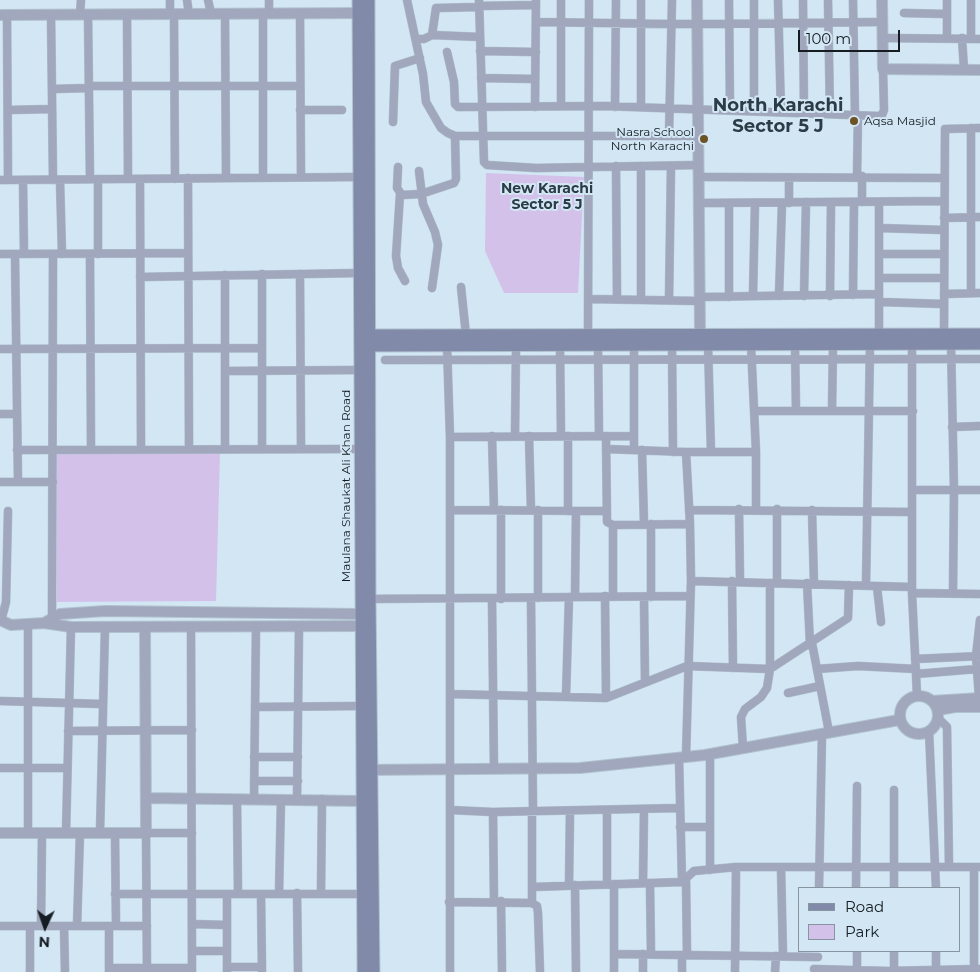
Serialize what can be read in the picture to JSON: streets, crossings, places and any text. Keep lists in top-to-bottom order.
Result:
{
  "streets": {
    "main road": ["Maulana Shaukat Ali Khan Road"]
  },
  "districts": ["North Karachi Sector 5 J", "New Karachi Sector 5 J"],
  "places": ["Aqsa Masjid", "Nasra School North Karachi"],
  "legend": ["Road", "Park"],
  "scale_bar": "100 m",
  "north": "bottom"
}
